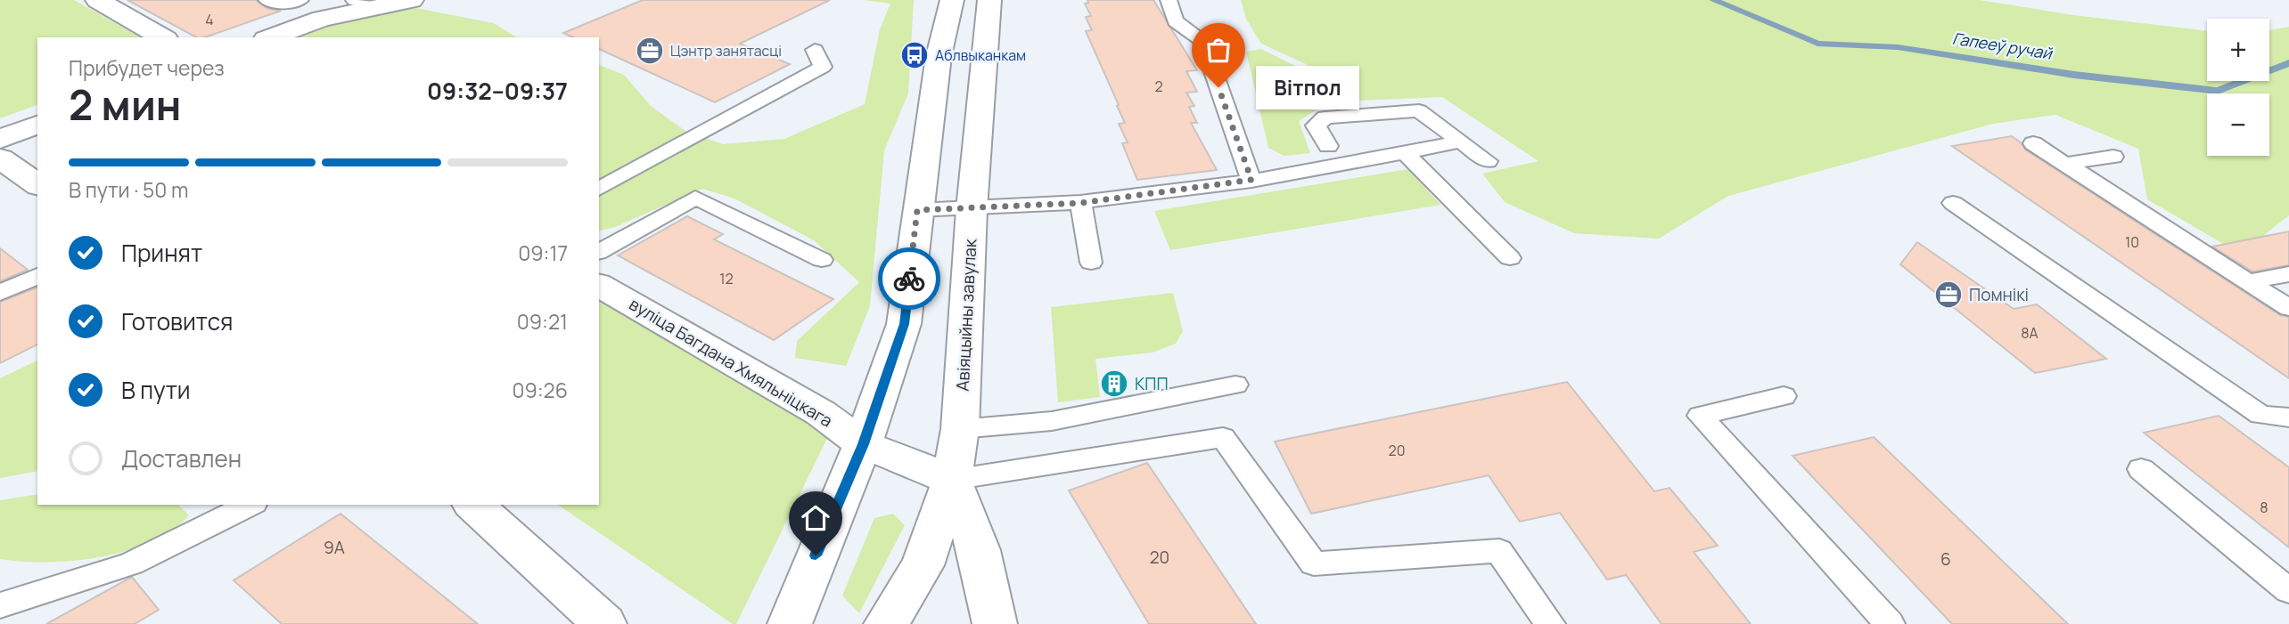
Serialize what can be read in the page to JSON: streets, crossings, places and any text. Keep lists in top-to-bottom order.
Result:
{
  "streets": {
    "street": ["Авіяцыйны завулак", "вуліца Багдана Хмяльніцкага"]
  },
  "crossings": [
    ["Авіяцыйны завулак", "вуліца Багдана Хмяльніцкага"]
  ],
  "water": ["Гапееў ручай"],
  "places": {
    "office": ["Цэнтр занятасці", "Помнікі"],
    "bus stop": ["Аблвыканкам"],
    "other": ["Вітпол"],
    "building": ["КПП"]
  },
  "house_numbers": [
    "4",
    "2",
    "10",
    "12",
    "8А",
    "20",
    "8",
    "9А",
    "20",
    "6"
  ],
  "page": {
    "map_buttons": ["+", "−"],
    "heading": ["2 мин", "Прибудет через", "09:32–09:37"],
    "bubble": "Вітпол",
    "bar": "В пути · 50 m",
    "list": [
      ["Принят", "09:17"],
      ["Готовится", "09:21"],
      ["В пути", "09:26"],
      "Доставлен"
    ]
  }
}
